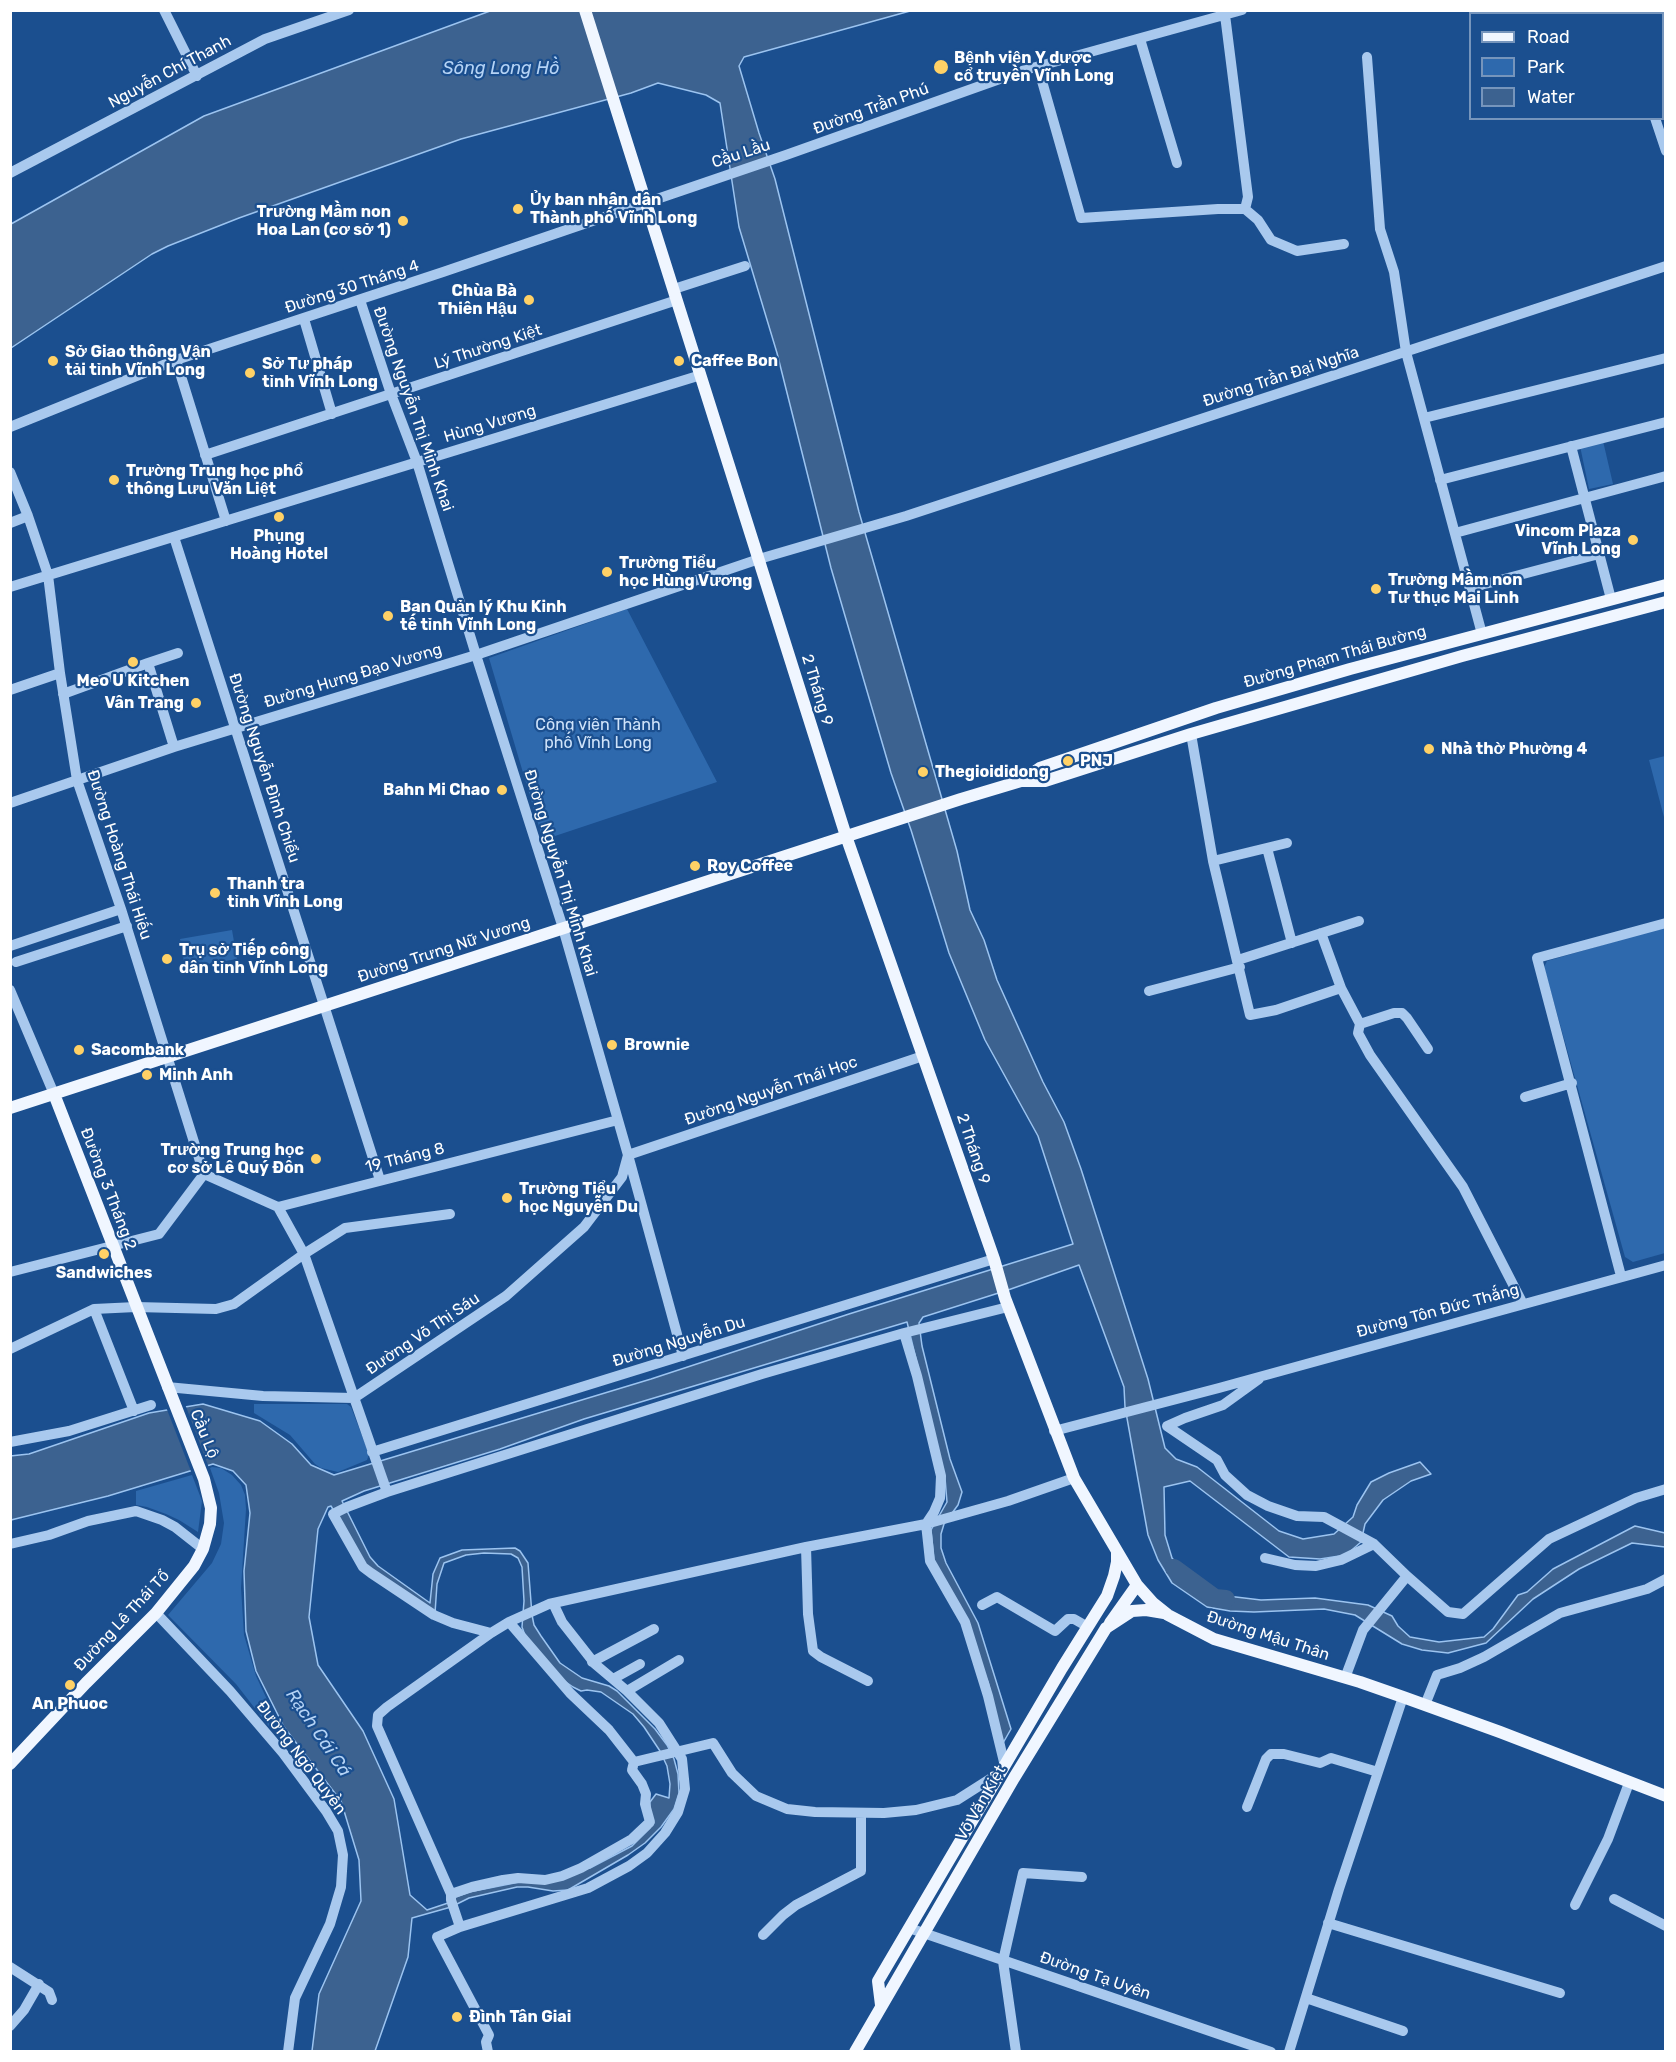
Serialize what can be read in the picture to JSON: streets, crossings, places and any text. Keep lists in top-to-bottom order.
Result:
{
  "streets": {
    "main road": [
      "Đường Phạm Thái Bường",
      "2 Tháng 9",
      "Đường Trưng Nữ Vương",
      "Đường 3 Tháng 2",
      "Cầu Lộ",
      "Đường Lê Thái Tổ",
      "Đường Mậu Thân",
      "Võ Văn Kiệt"
    ],
    "street": [
      "Nguyễn Chí Thanh",
      "Đường Trần Phú",
      "Cầu Lầu",
      "Đường 30 Tháng 4",
      "Lý Thường Kiệt",
      "Đường Trần Đại Nghĩa",
      "Đường Nguyễn Thị Minh Khai",
      "Hùng Vương",
      "Đường Hưng Đạo Vương",
      "Đường Nguyễn Đình Chiểu",
      "Đường Hoàng Thái Hiếu",
      "Đường Nguyễn Thái Học",
      "19 Tháng 8",
      "Đường Tôn Đức Thắng",
      "Đường Võ Thị Sáu",
      "Đường Nguyễn Du",
      "Đường Ngô Quyền",
      "Đường Tạ Uyên"
    ]
  },
  "crossings": [
    ["Đường Trần Phú", "Cầu Lầu"],
    ["Cầu Lầu", "Đường 30 Tháng 4"],
    ["Đường 30 Tháng 4", "Đường Nguyễn Thị Minh Khai"],
    ["Đường 30 Tháng 4", "2 Tháng 9"],
    ["Lý Thường Kiệt", "Đường Nguyễn Thị Minh Khai"],
    ["Lý Thường Kiệt", "2 Tháng 9"],
    ["Đường Trần Đại Nghĩa", "Đường Hưng Đạo Vương"],
    ["Đường Nguyễn Thị Minh Khai", "Hùng Vương"],
    ["Đường Nguyễn Thị Minh Khai", "Đường Hưng Đạo Vương"],
    ["Đường Nguyễn Thị Minh Khai", "Đường Trưng Nữ Vương"],
    ["Đường Nguyễn Thị Minh Khai", "Đường Nguyễn Thái Học"],
    ["Đường Nguyễn Thị Minh Khai", "19 Tháng 8"],
    ["Đường Nguyễn Thị Minh Khai", "Đường Võ Thị Sáu"],
    ["Đường Nguyễn Thị Minh Khai", "Đường Nguyễn Du"],
    ["Hùng Vương", "2 Tháng 9"],
    ["Hùng Vương", "Đường Nguyễn Đình Chiểu"],
    ["Hùng Vương", "Đường Hoàng Thái Hiếu"],
    ["Đường Phạm Thái Bường", "Đường Trưng Nữ Vương"],
    ["Đường Hưng Đạo Vương", "2 Tháng 9"],
    ["Đường Hưng Đạo Vương", "Đường Nguyễn Đình Chiểu"],
    ["Đường Hưng Đạo Vương", "Đường Hoàng Thái Hiếu"],
    ["2 Tháng 9", "Đường Trưng Nữ Vương"],
    ["2 Tháng 9", "Đường Nguyễn Thái Học"],
    ["2 Tháng 9", "Đường Nguyễn Du"],
    ["2 Tháng 9", "Đường Mậu Thân"],
    ["Đường Nguyễn Đình Chiểu", "Đường Trưng Nữ Vương"],
    ["Đường Nguyễn Đình Chiểu", "19 Tháng 8"],
    ["Đường Hoàng Thái Hiếu", "Đường Trưng Nữ Vương"],
    ["Đường Trưng Nữ Vương", "Đường 3 Tháng 2"],
    ["Đường Nguyễn Thái Học", "Đường Võ Thị Sáu"],
    ["Đường 3 Tháng 2", "Cầu Lộ"],
    ["Đường Tôn Đức Thắng", "Đường Mậu Thân"],
    ["Cầu Lộ", "Đường Lê Thái Tổ"],
    ["Đường Lê Thái Tổ", "Đường Ngô Quyền"],
    ["Đường Mậu Thân", "Võ Văn Kiệt"],
    ["Võ Văn Kiệt", "Đường Tạ Uyên"]
  ],
  "water": ["Sông Long Hồ", "Rạch Cái Cá"],
  "parks": ["Công viên Thành phố Vĩnh Long"],
  "places": [
    "Bệnh viện Y dược cổ truyền Vĩnh Long",
    "Ủy ban nhân dân Thành phố Vĩnh Long",
    "Trường Mầm non Hoa Lan (cơ sở 1)",
    "Chùa Bà Thiên Hậu",
    "Sở Giao thông Vận tải tỉnh Vĩnh Long",
    "Caffee Bon",
    "Sở Tư pháp tỉnh Vĩnh Long",
    "Trường Trung học phổ thông Lưu Văn Liệt",
    "Phụng Hoàng Hotel",
    "Vincom Plaza Vĩnh Long",
    "Trường Tiểu học Hùng Vương",
    "Trường Mầm non Tư thục Mai Linh",
    "Ban Quản lý Khu Kinh tế tỉnh Vĩnh Long",
    "Meo U Kitchen",
    "Vân Trang",
    "Nhà thờ Phường 4",
    "PNJ",
    "Thegioididong",
    "Bahn Mi Chao",
    "Roy Coffee",
    "Thanh tra tỉnh Vĩnh Long",
    "Trụ sở Tiếp công dân tỉnh Vĩnh Long",
    "Brownie",
    "Sacombank",
    "Minh Anh",
    "Trường Trung học cơ sở Lê Quý Đôn",
    "Trường Tiểu học Nguyễn Du",
    "Sandwiches",
    "An Phuoc",
    "Đình Tân Giai"
  ],
  "legend": ["Road", "Park", "Water"]
}
